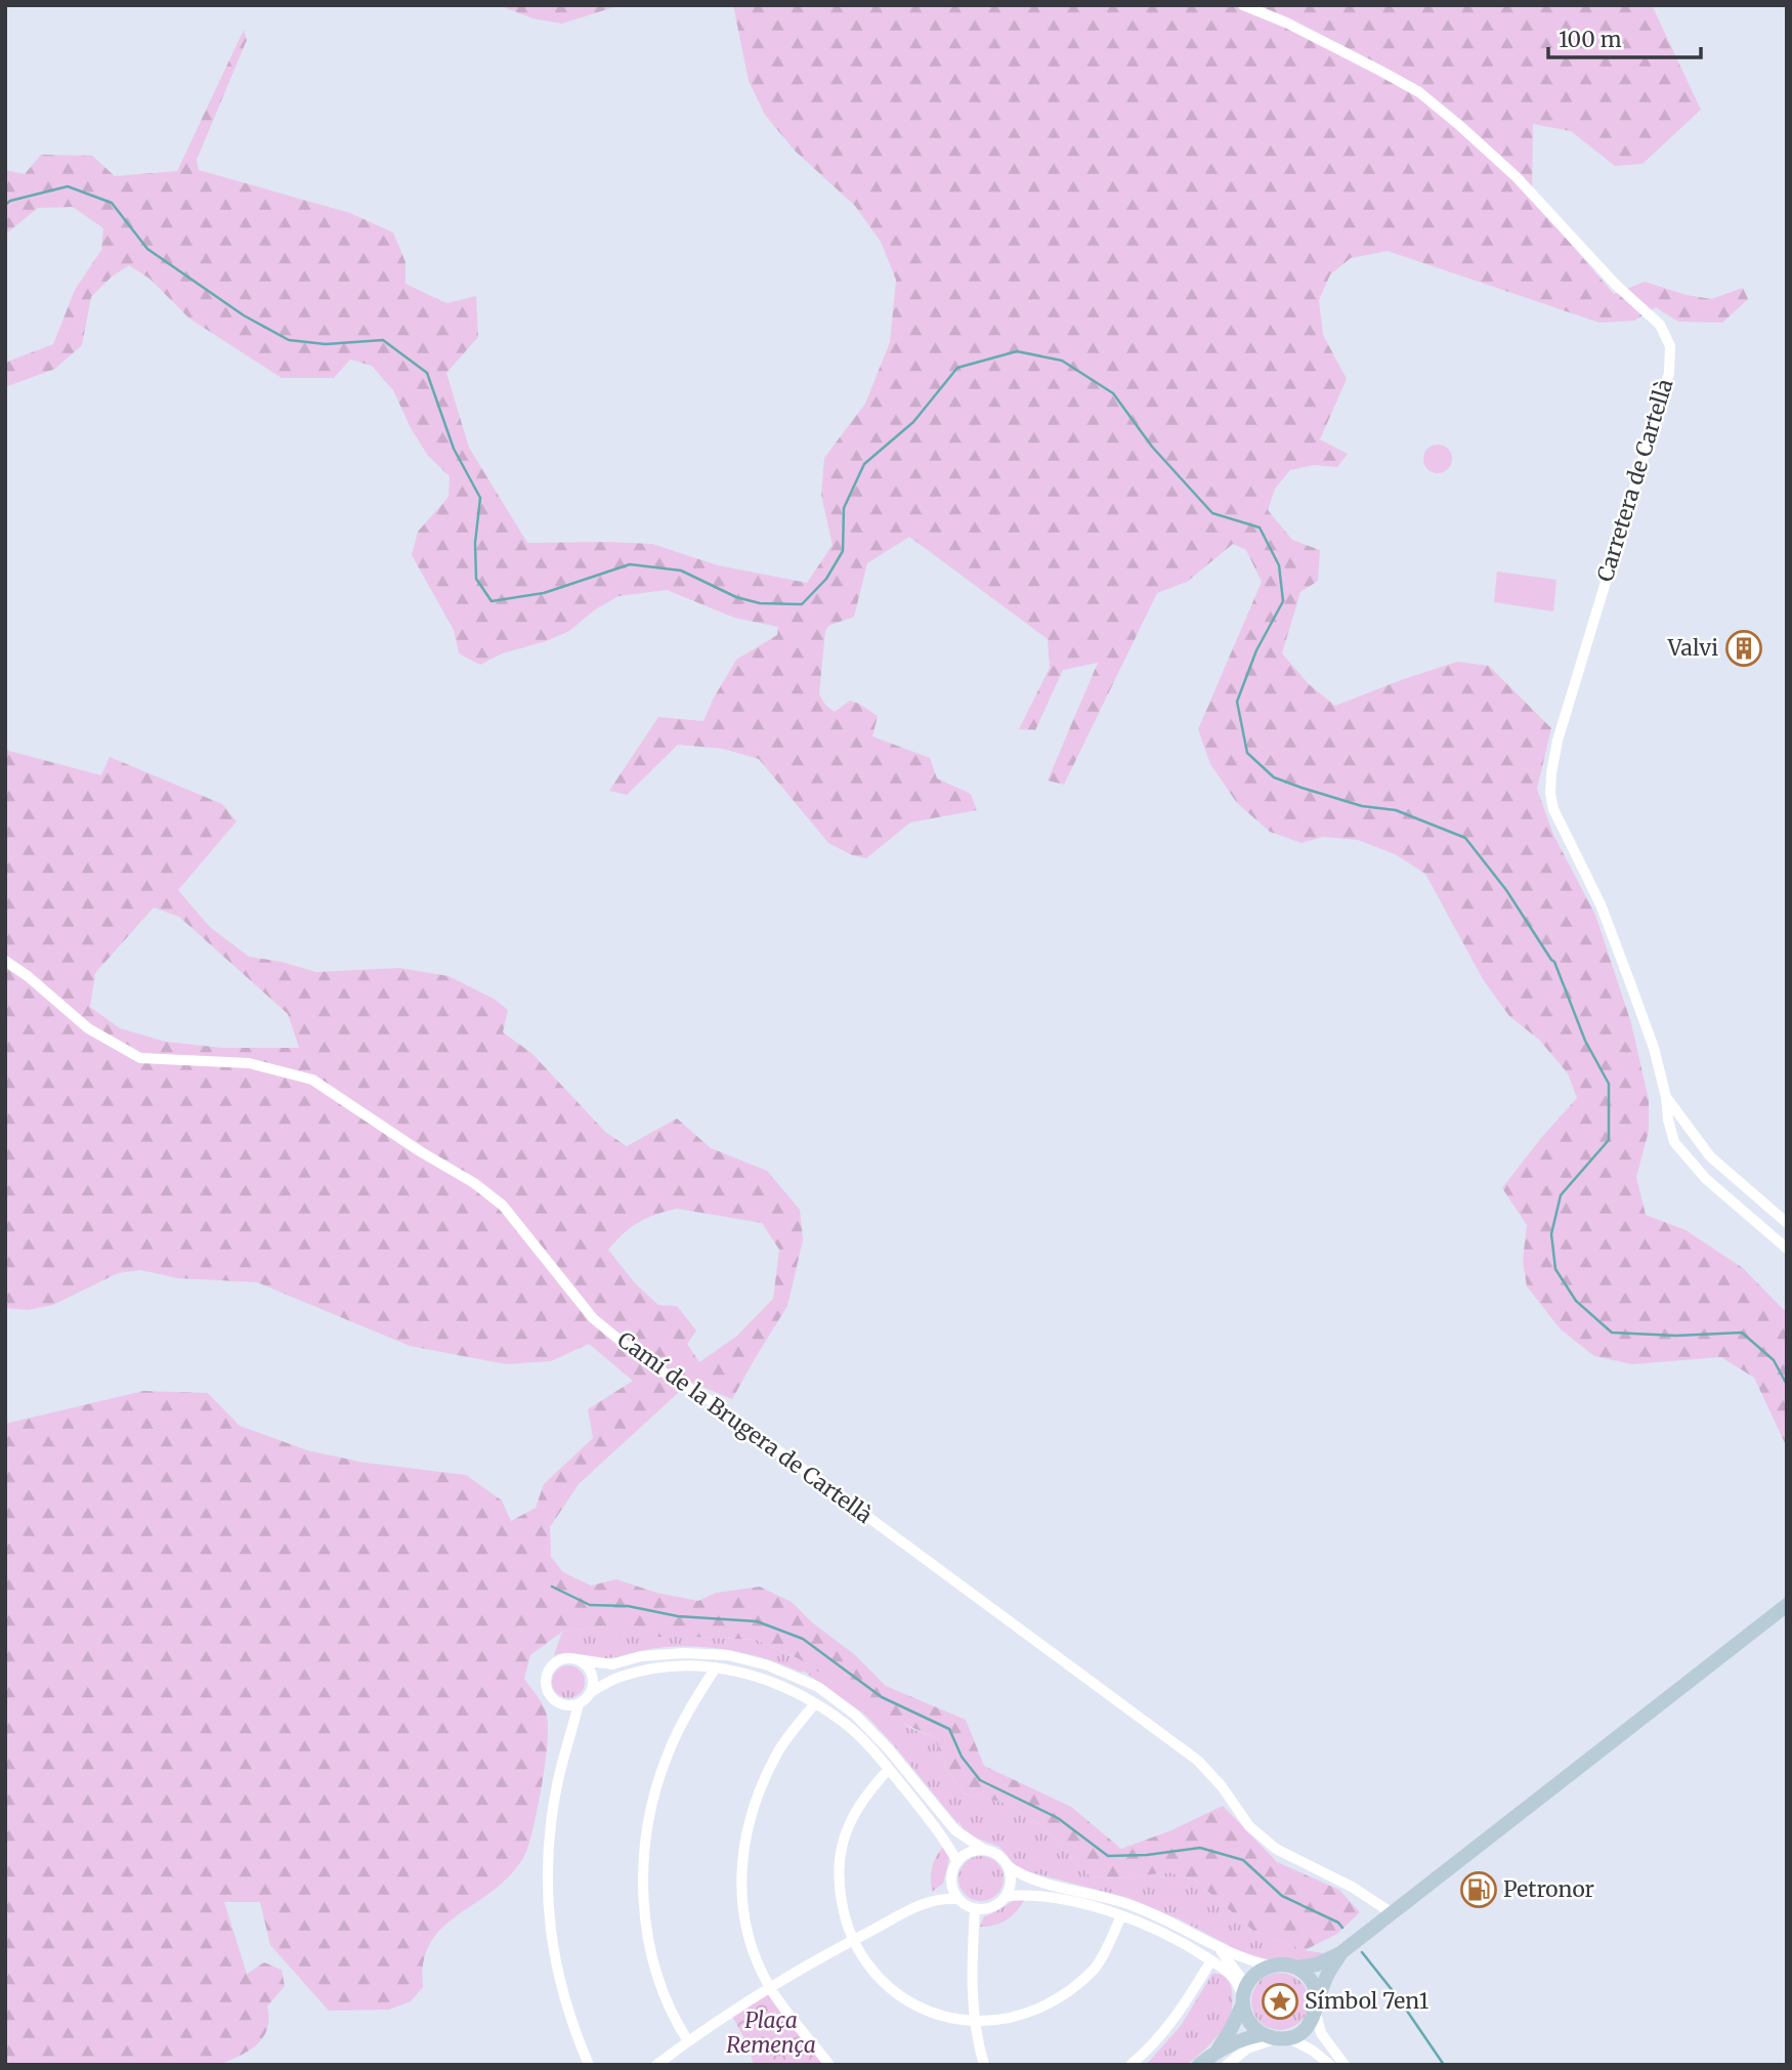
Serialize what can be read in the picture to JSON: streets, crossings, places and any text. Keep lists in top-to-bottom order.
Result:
{
  "streets": {
    "street": ["Carretera de Cartellà", "Camí de la Brugera de Cartellà"]
  },
  "parks": ["Plaça Remença"],
  "places": {
    "building": ["Valvi"],
    "fuel station": ["Petronor"],
    "place": ["Símbol 7en1"]
  },
  "scale_bar": "100 m"
}
